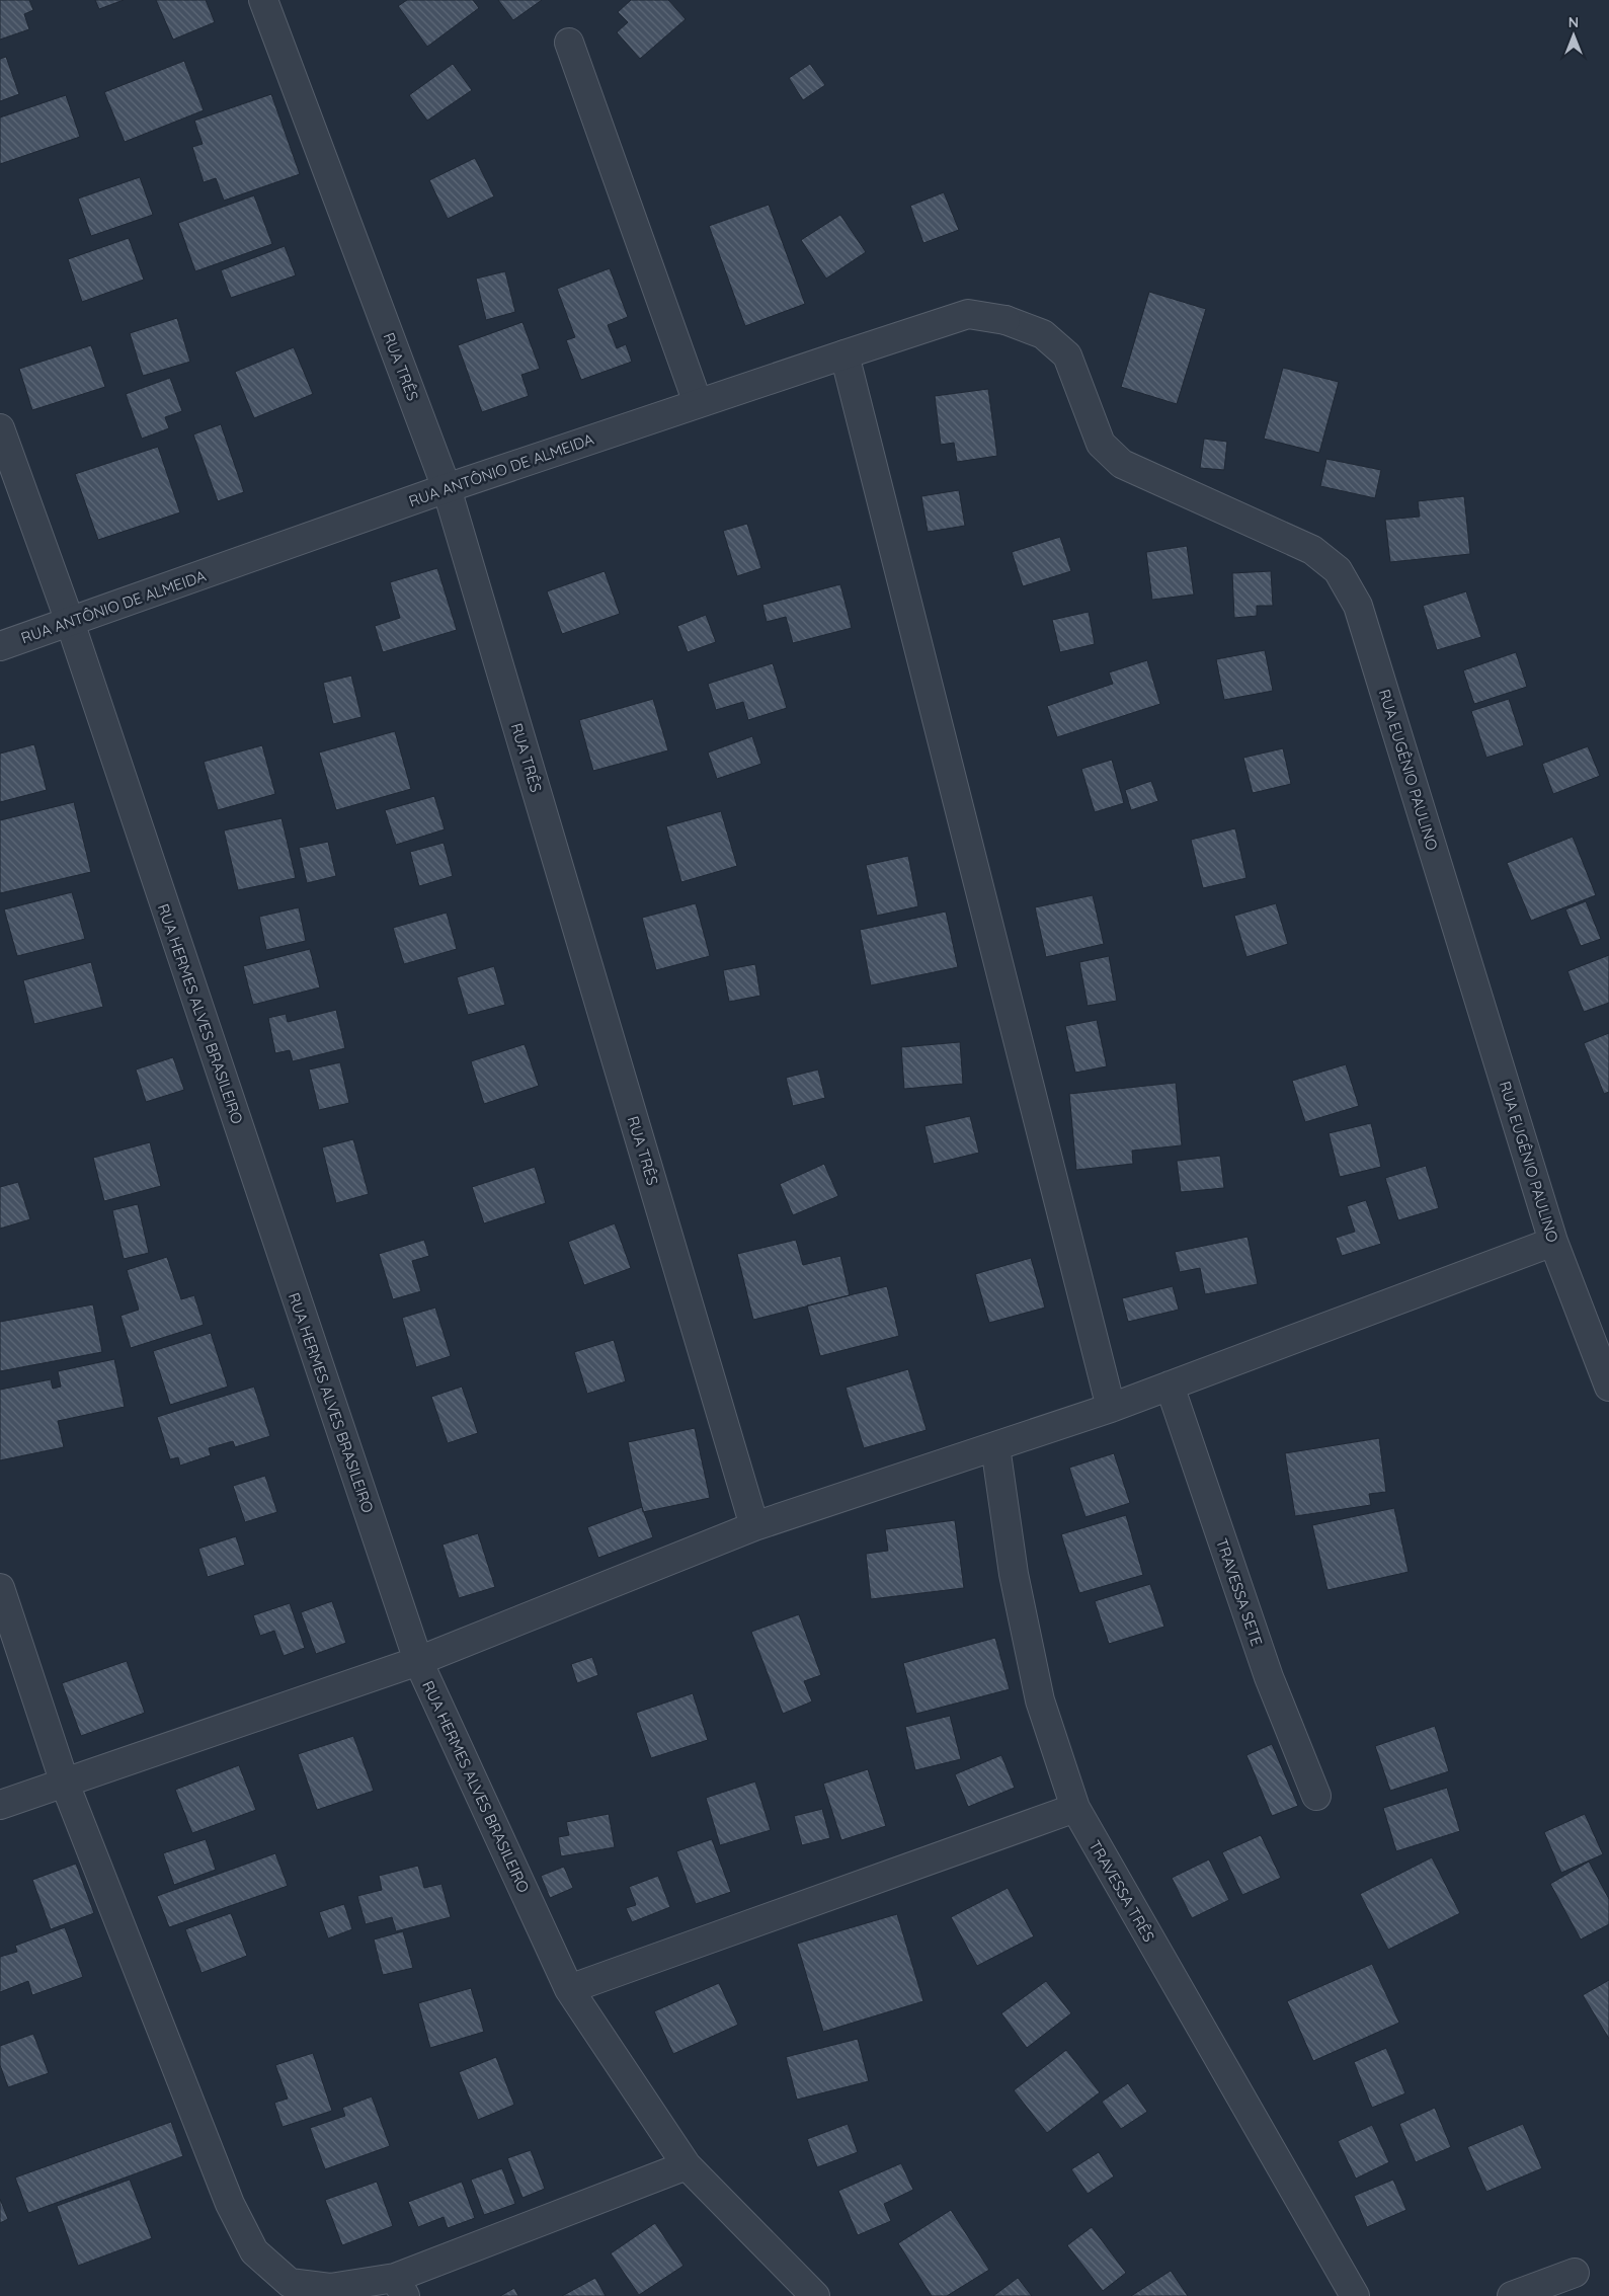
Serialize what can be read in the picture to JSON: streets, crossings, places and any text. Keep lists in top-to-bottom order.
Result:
{
  "streets": {
    "street": [
      "RUA TRÊS",
      "RUA ANTÔNIO DE ALMEIDA",
      "RUA EUGÊNIO PAULINO",
      "RUA HERMES ALVES BRASILEIRO",
      "TRAVESSA SETE",
      "TRAVESSA TRÊS"
    ]
  },
  "crossings": [
    ["RUA TRÊS", "RUA ANTÔNIO DE ALMEIDA"],
    ["RUA ANTÔNIO DE ALMEIDA", "RUA EUGÊNIO PAULINO"],
    ["RUA ANTÔNIO DE ALMEIDA", "RUA HERMES ALVES BRASILEIRO"]
  ],
  "north": "top"
}
